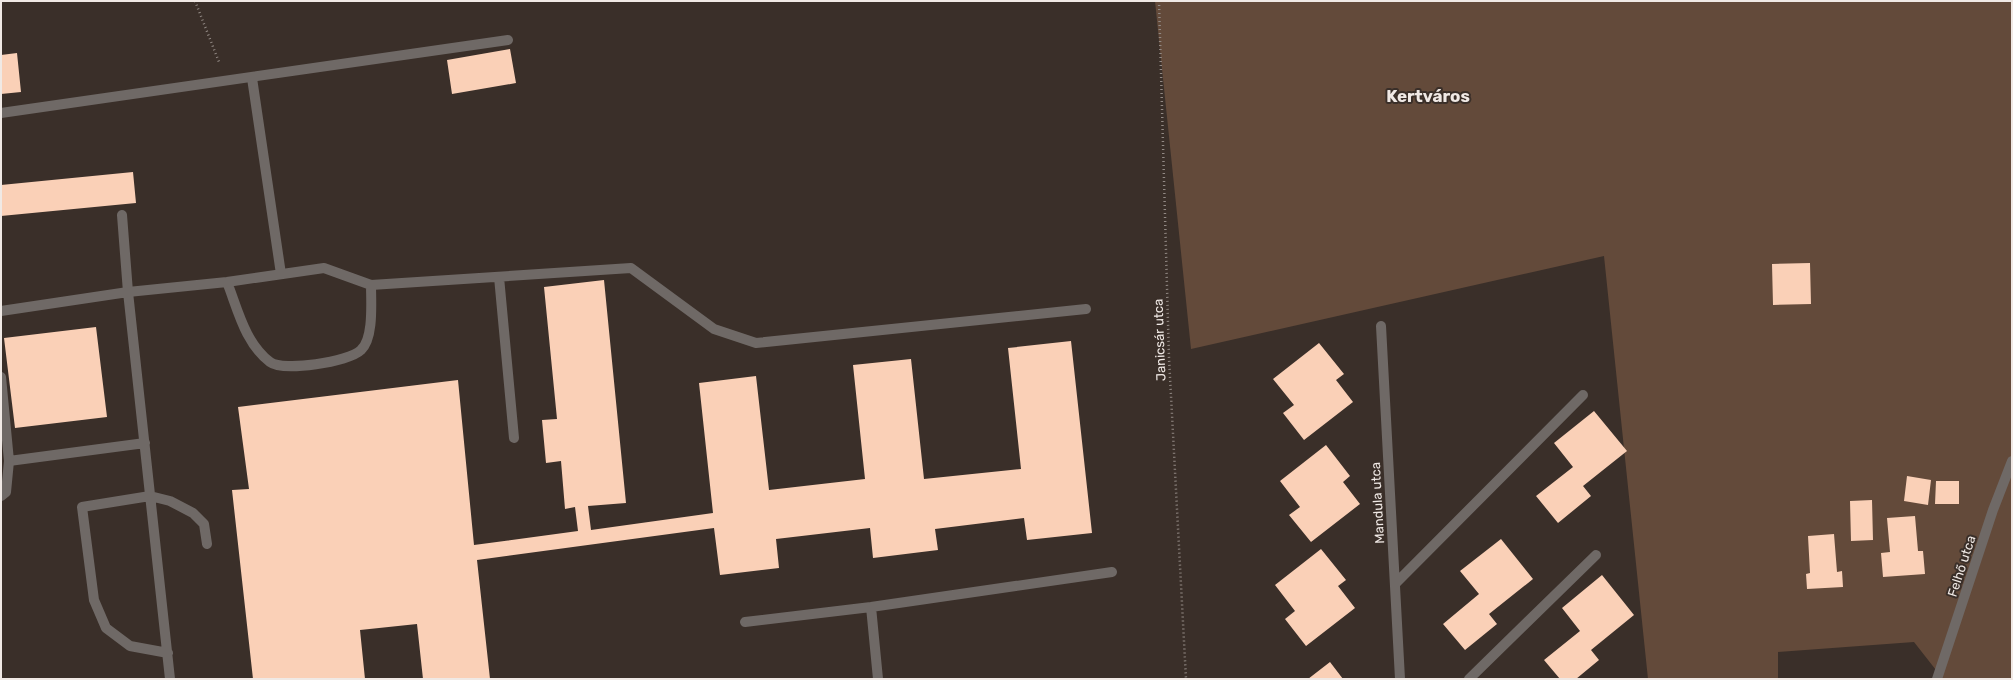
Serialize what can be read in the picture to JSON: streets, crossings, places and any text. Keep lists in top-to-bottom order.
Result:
{
  "streets": {
    "street": ["Mandula utca", "Felhő utca"],
    "path": ["Janicsár utca"]
  },
  "districts": ["Kertváros"]
}
